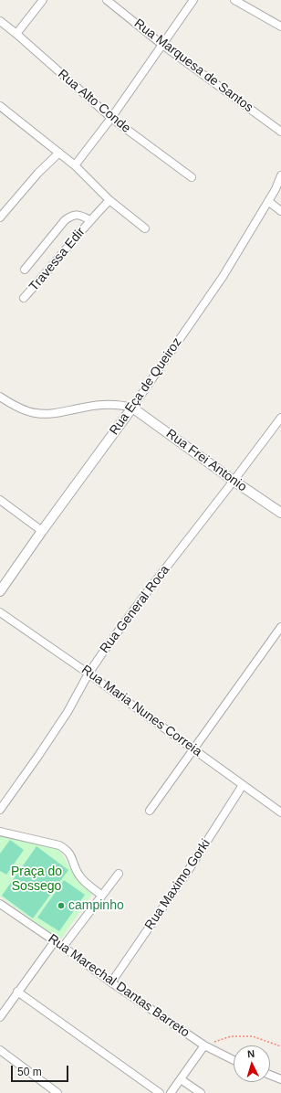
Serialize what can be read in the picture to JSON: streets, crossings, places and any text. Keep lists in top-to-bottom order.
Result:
{
  "streets": {
    "street": [
      "Rua Marquesa de Santos",
      "Rua Alto Conde",
      "Travessa Edir",
      "Rua Eça de Queiroz",
      "Rua Frei Antonio",
      "Rua General Roca",
      "Rua Maria Nunes Correia",
      "Rua Maximo Gorki",
      "Rua Marechal Dantas Barreto"
    ]
  },
  "crossings": [
    ["Rua Eça de Queiroz", "Rua Frei Antonio"],
    ["Rua Frei Antonio", "Rua General Roca"],
    ["Rua General Roca", "Rua Maria Nunes Correia"],
    ["Rua Maria Nunes Correia", "Rua Maximo Gorki"],
    ["Rua Maximo Gorki", "Rua Marechal Dantas Barreto"]
  ],
  "parks": ["Praça do Sossego"],
  "places": ["campinho"],
  "scale_bar": "50 m",
  "north": "top"
}
